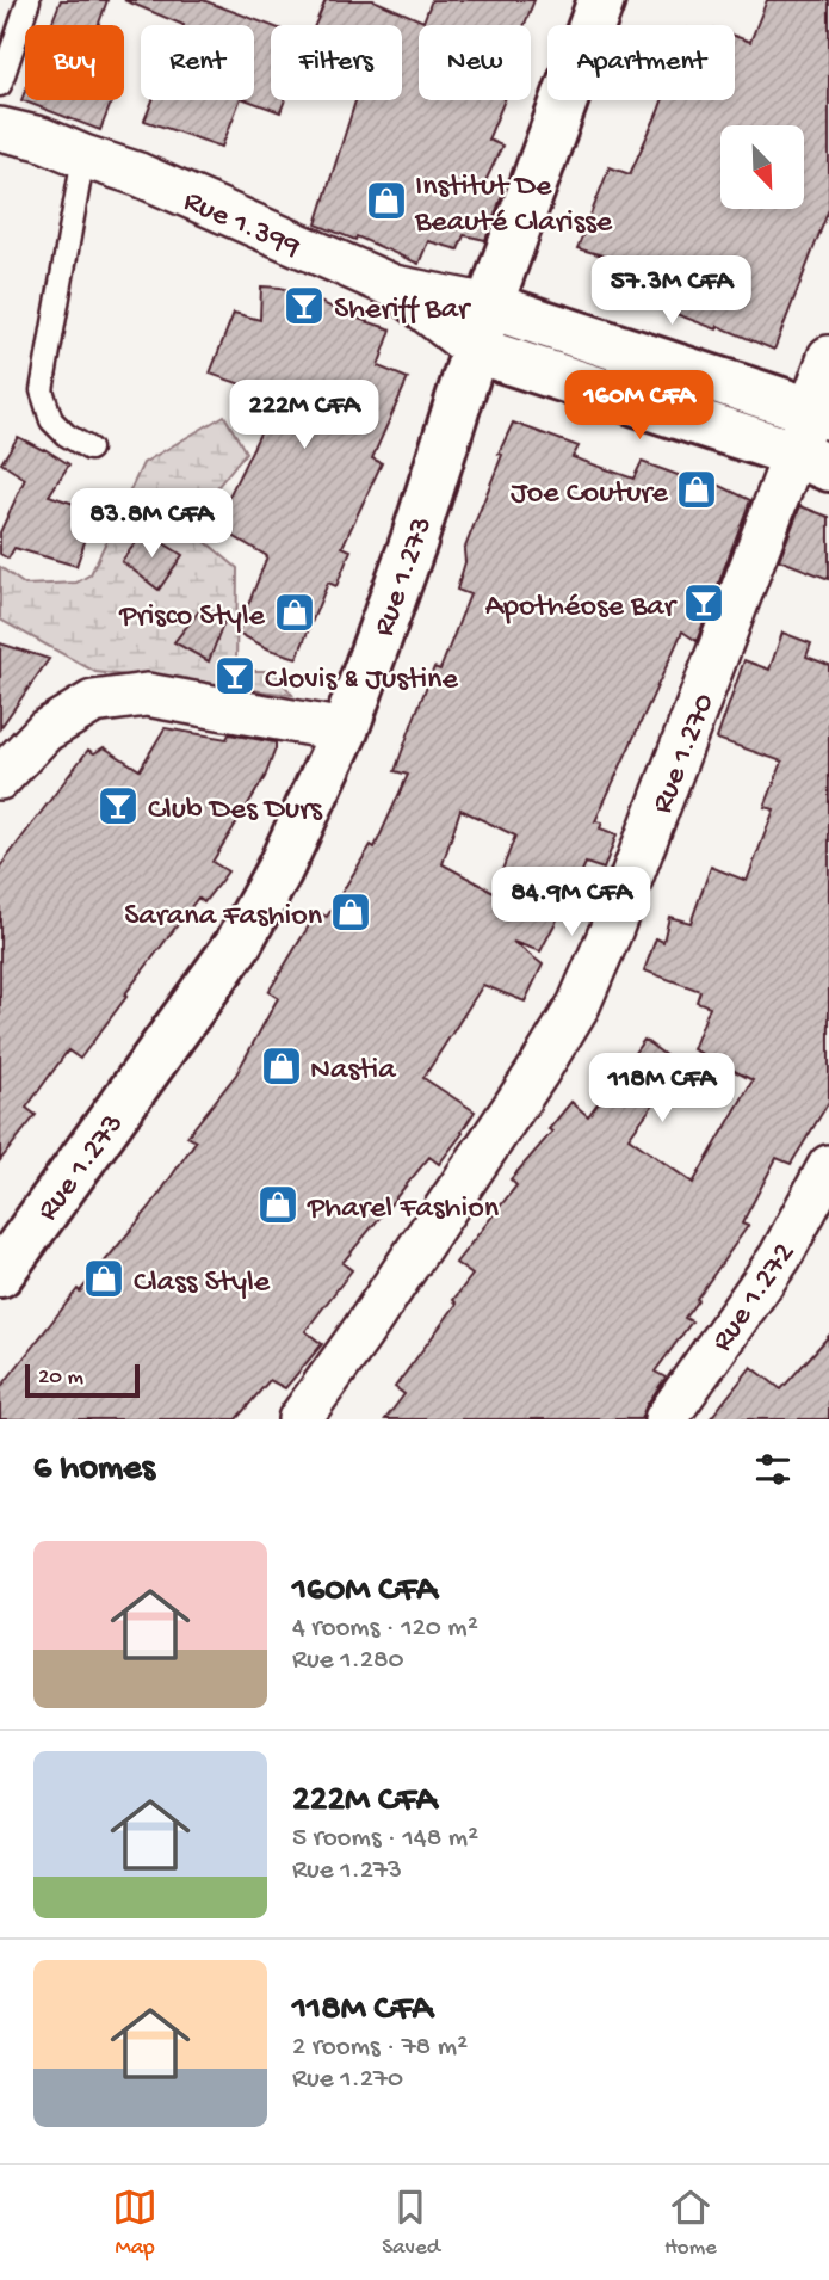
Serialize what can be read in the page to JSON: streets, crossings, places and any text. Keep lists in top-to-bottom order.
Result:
{
  "streets": {
    "main road": ["Rue 1.273"],
    "street": ["Rue 1.399", "Rue 1.270", "Rue 1.272"]
  },
  "crossings": [
    ["Rue 1.399", "Rue 1.273"]
  ],
  "places": {
    "shop": [
      "Institut De Beauté Clarisse",
      "Joe Couture",
      "Prisco Style",
      "Sarana Fashion",
      "Nastia",
      "Pharel Fashion",
      "Class Style"
    ],
    "bar": [
      "Sheriff Bar",
      "Apothéose Bar",
      "Clovis & Justine",
      "Club Des Durs"
    ]
  },
  "scale_bar": "20 m",
  "north": "bottom right",
  "page": {
    "chip": [
      "Buy",
      "Rent",
      "Filters",
      "New",
      "Apartment"
    ],
    "price": [
      "57.3M CFA",
      "160M CFA",
      "222M CFA",
      "83.8M CFA",
      "84.9M CFA",
      "118M CFA"
    ],
    "scale": "20 m",
    "heading": "6 homes",
    "list": [
      {
        "name": "160M CFA",
        "note": "4 rooms · 120 m² · Rue 1.280"
      },
      {
        "name": "222M CFA",
        "note": "5 rooms · 148 m² · Rue 1.273"
      },
      {
        "name": "118M CFA",
        "note": "2 rooms · 78 m² · Rue 1.270"
      }
    ],
    "tabs": ["Map", "Saved", "Home"]
  }
}
